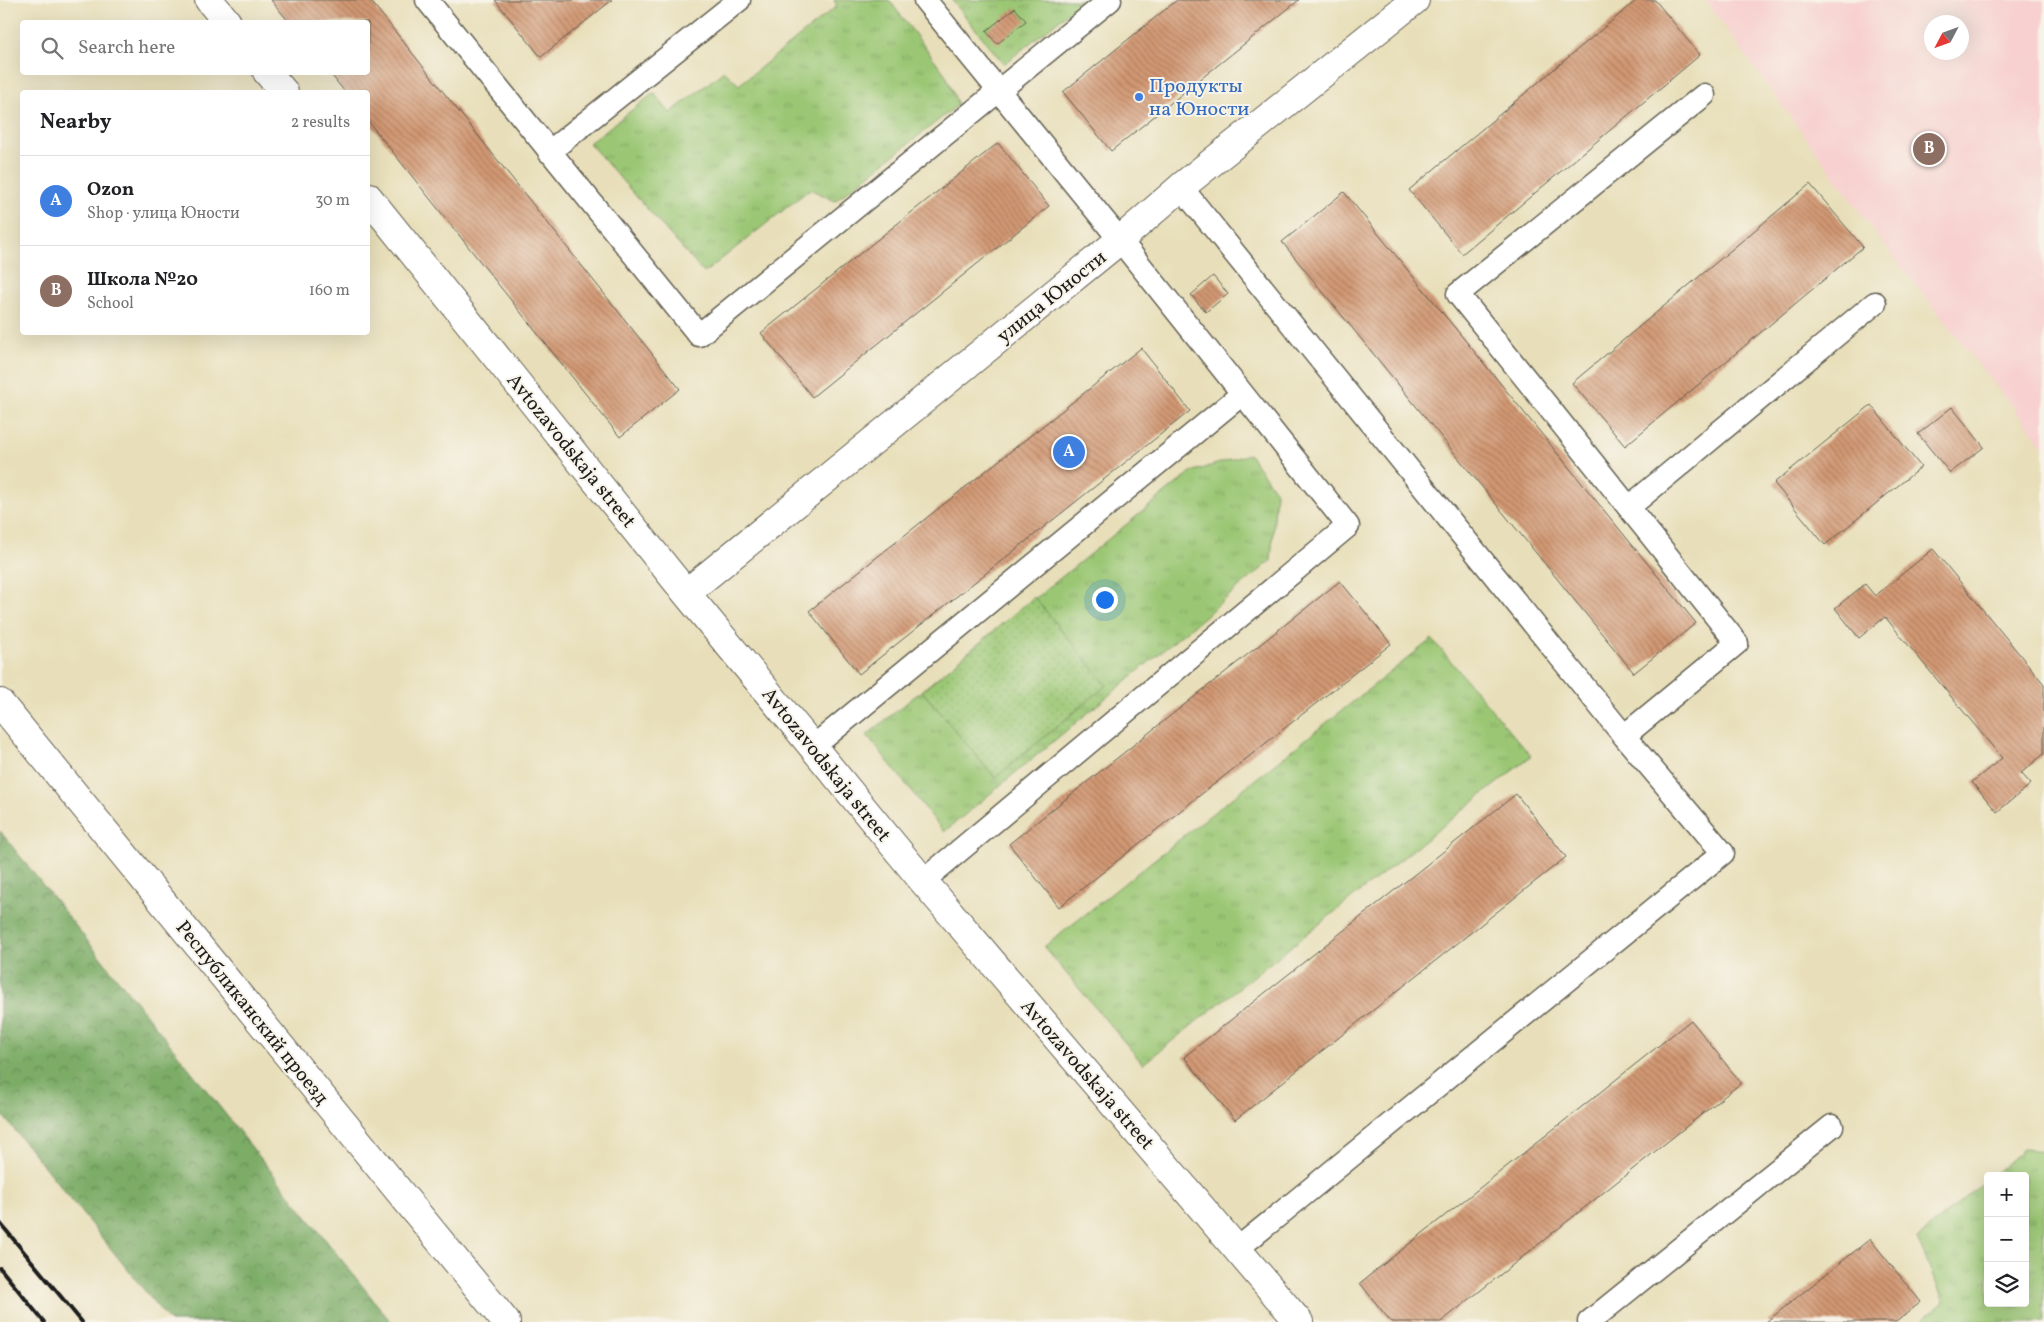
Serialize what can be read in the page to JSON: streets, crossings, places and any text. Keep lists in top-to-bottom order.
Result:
{
  "streets": {
    "street": ["улица Юности", "Avtozavodskaja street", "Республиканский проезд"]
  },
  "crossings": [
    ["улица Юности", "Avtozavodskaja street"]
  ],
  "places": ["Продукты на Юности"],
  "north": "bottom left",
  "page": {
    "search": "Search here",
    "heading": ["Nearby", "2 results"],
    "pins": ["B", "A"],
    "list": [
      {
        "mark": "A",
        "name": "Ozon",
        "note": "Shop · улица Юности",
        "value": "30 m"
      },
      {
        "mark": "B",
        "name": "Школа №20",
        "note": "School",
        "value": "160 m"
      }
    ],
    "map_buttons": ["+", "−"]
  }
}
